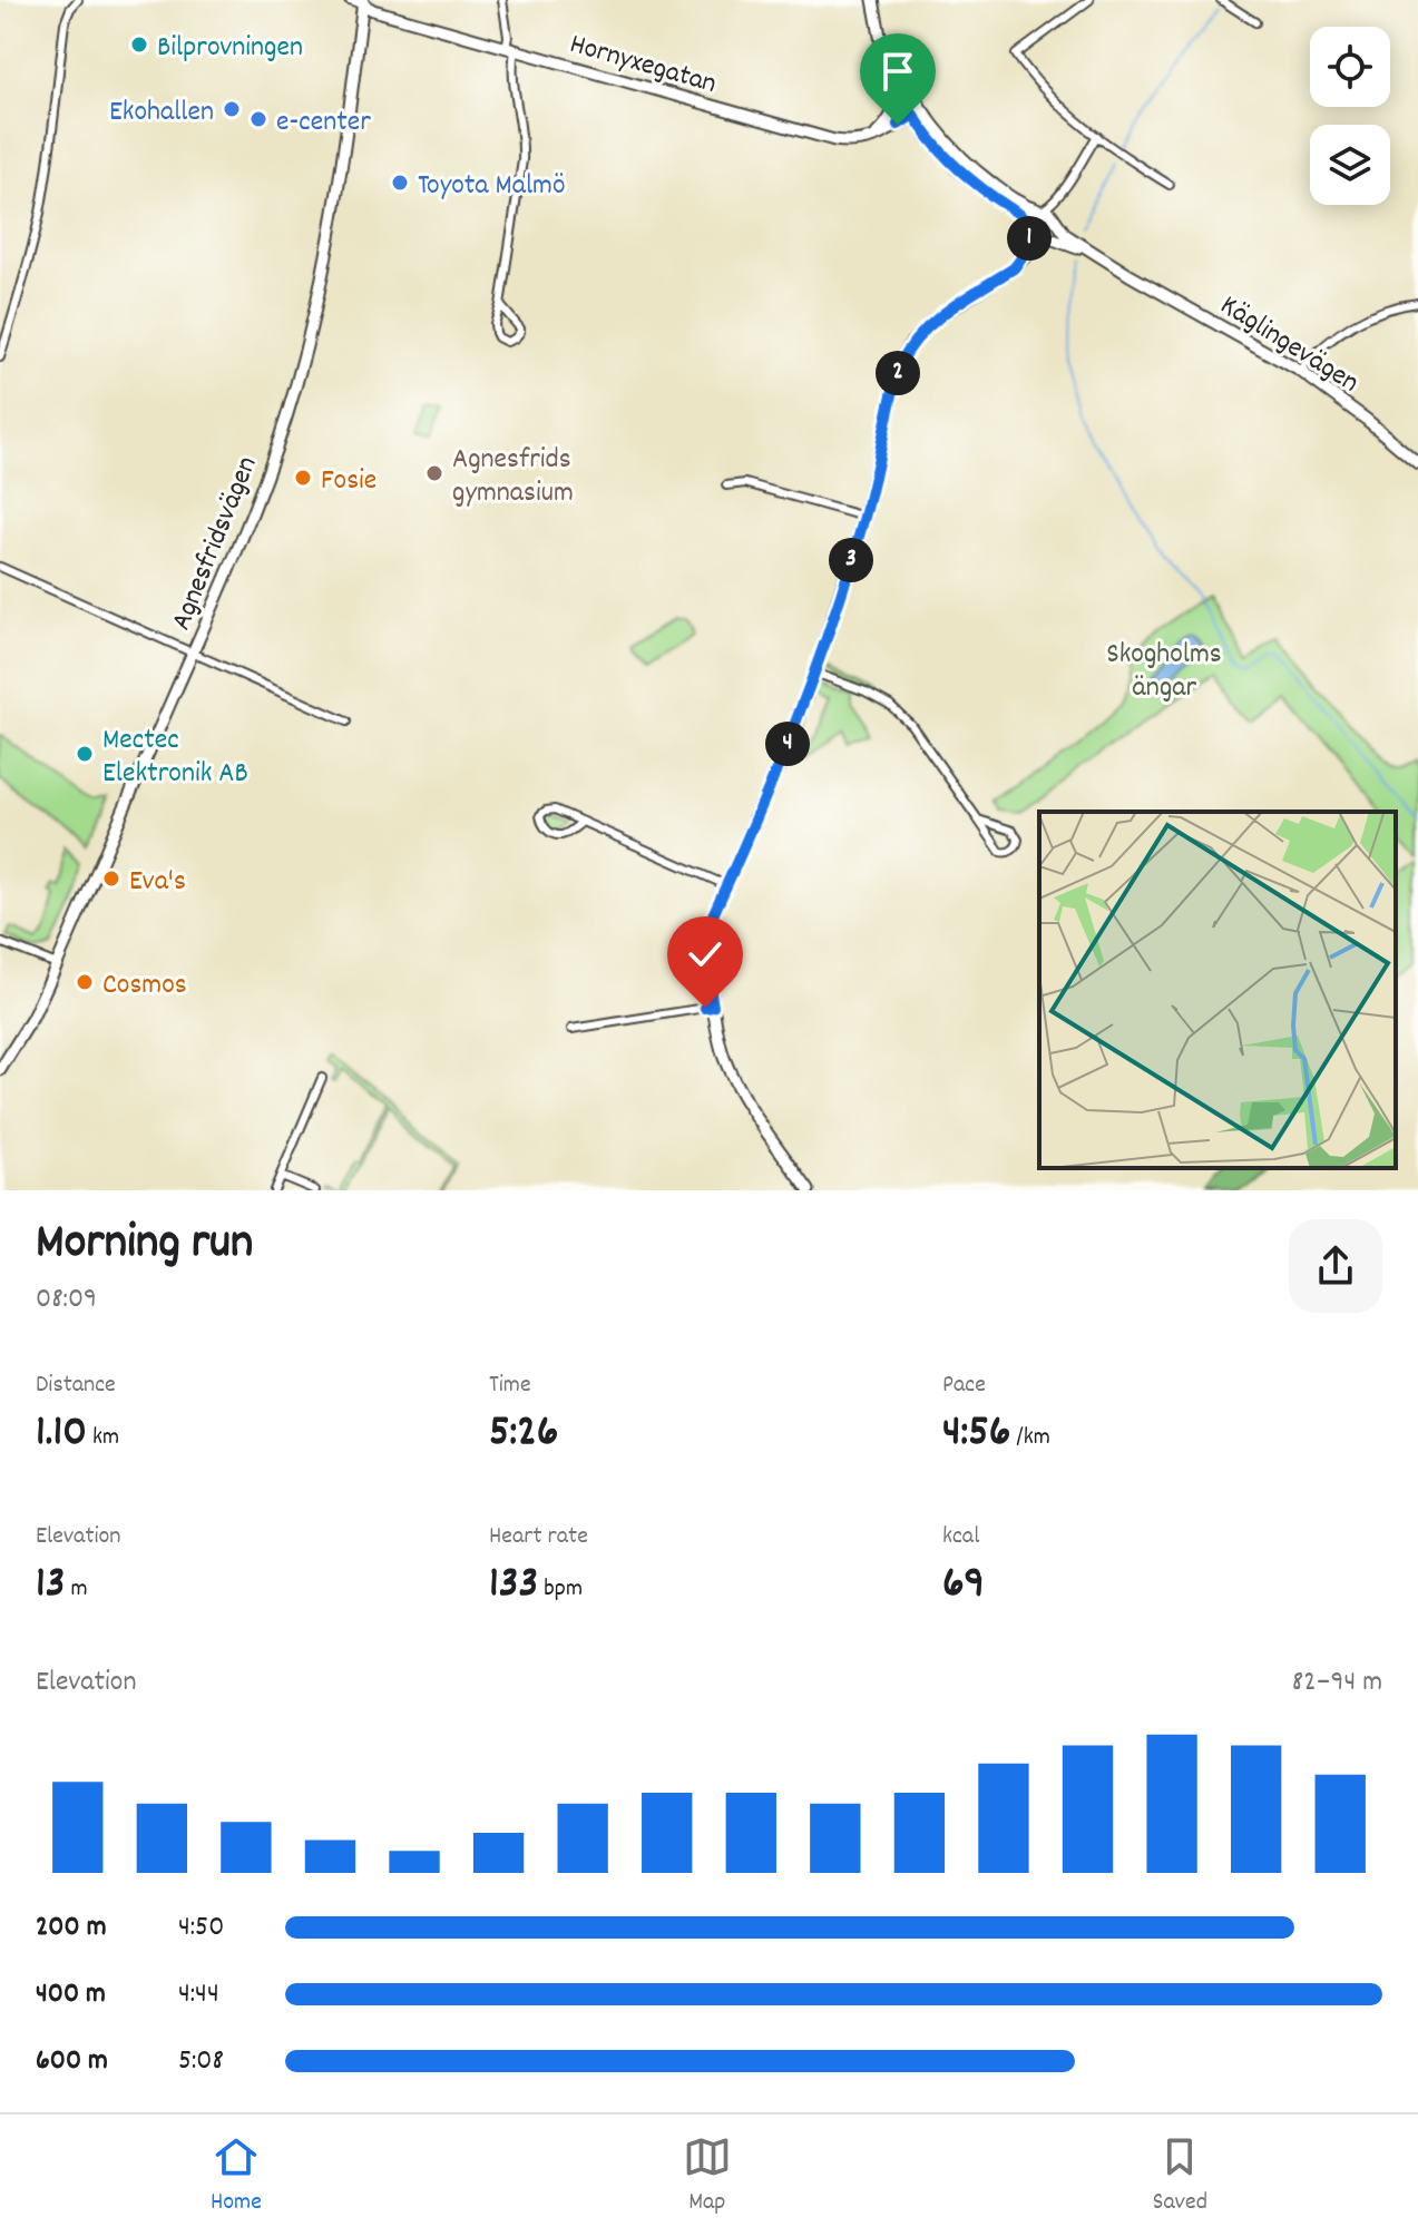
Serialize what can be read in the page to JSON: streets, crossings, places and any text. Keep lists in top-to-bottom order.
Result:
{
  "streets": {
    "main road": ["Hornyxegatan", "Käglingevägen", "Agnesfridsvägen"]
  },
  "crossings": [
    ["Hornyxegatan", "Agnesfridsvägen"]
  ],
  "parks": ["Skogholms ängar"],
  "places": [
    "Bilprovningen",
    "Ekohallen",
    "e-center",
    "Toyota Malmö",
    "Agnesfrids gymnasium",
    "Fosie",
    "Mectec Elektronik AB",
    "Eva's",
    "Cosmos"
  ],
  "page": {
    "pins": [
      "1",
      "2",
      "3",
      "4"
    ],
    "heading": ["Morning run", "08:09"],
    "stats": [
      ["Distance", "1.10 km"],
      ["Time", "5:26"],
      ["Pace", "4:56 /km"],
      ["Elevation", "13 m"],
      ["Heart rate", "133 bpm"],
      ["kcal", "69"]
    ],
    "chart": ["Elevation", "82–94 m"],
    "list": [
      {
        "name": "200 m",
        "note": "4:50"
      },
      {
        "name": "400 m",
        "note": "4:44"
      },
      {
        "name": "600 m",
        "note": "5:08"
      }
    ],
    "tabs": ["Home", "Map", "Saved"]
  }
}
